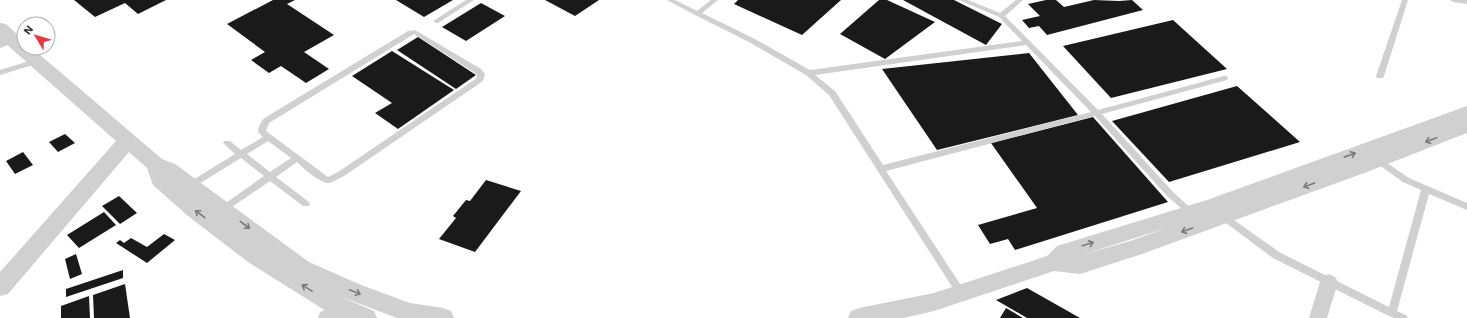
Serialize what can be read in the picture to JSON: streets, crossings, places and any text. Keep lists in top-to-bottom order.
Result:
{
  "north": "top left"
}
